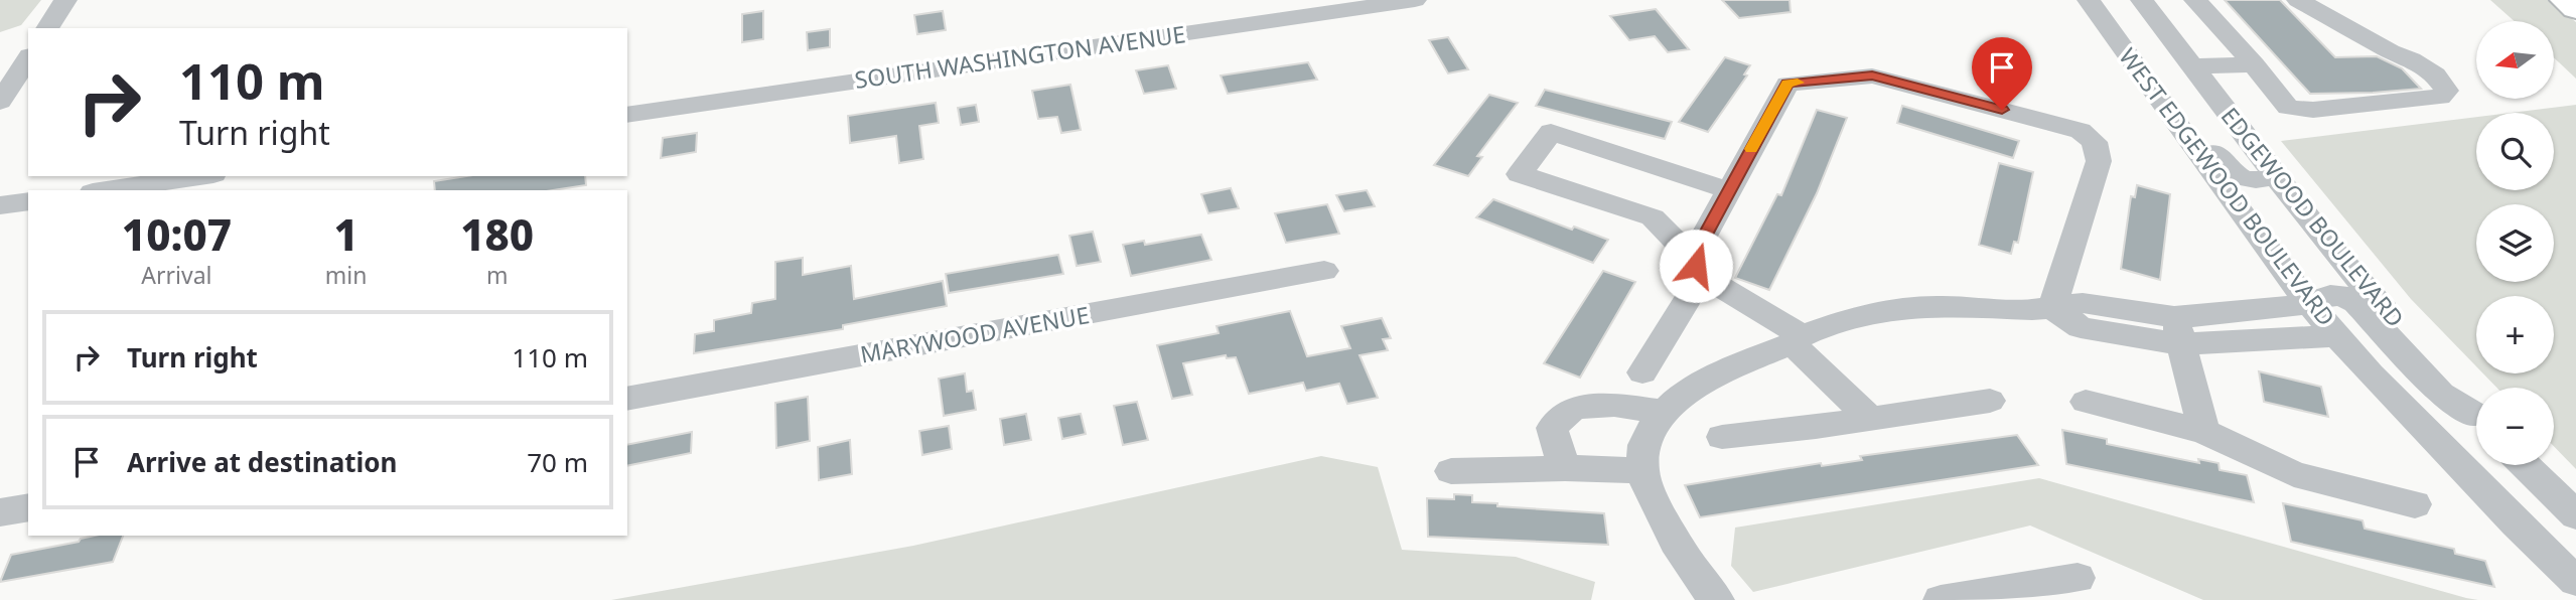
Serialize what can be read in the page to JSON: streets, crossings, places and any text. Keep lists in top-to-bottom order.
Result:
{
  "streets": {
    "street": [
      "SOUTH WASHINGTON AVENUE",
      "WEST EDGEWOOD BOULEVARD",
      "EDGEWOOD BOULEVARD",
      "MARYWOOD AVENUE"
    ]
  },
  "north": "left",
  "page": {
    "map_buttons": ["+", "−"],
    "turn": ["110 m", "Turn right"],
    "eta": [
      "10:07",
      "Arrival",
      "1",
      "min",
      "180",
      "m"
    ],
    "list": [
      {
        "name": "Turn right",
        "value": "110 m"
      },
      {
        "name": "Arrive at destination",
        "value": "70 m"
      }
    ]
  }
}
